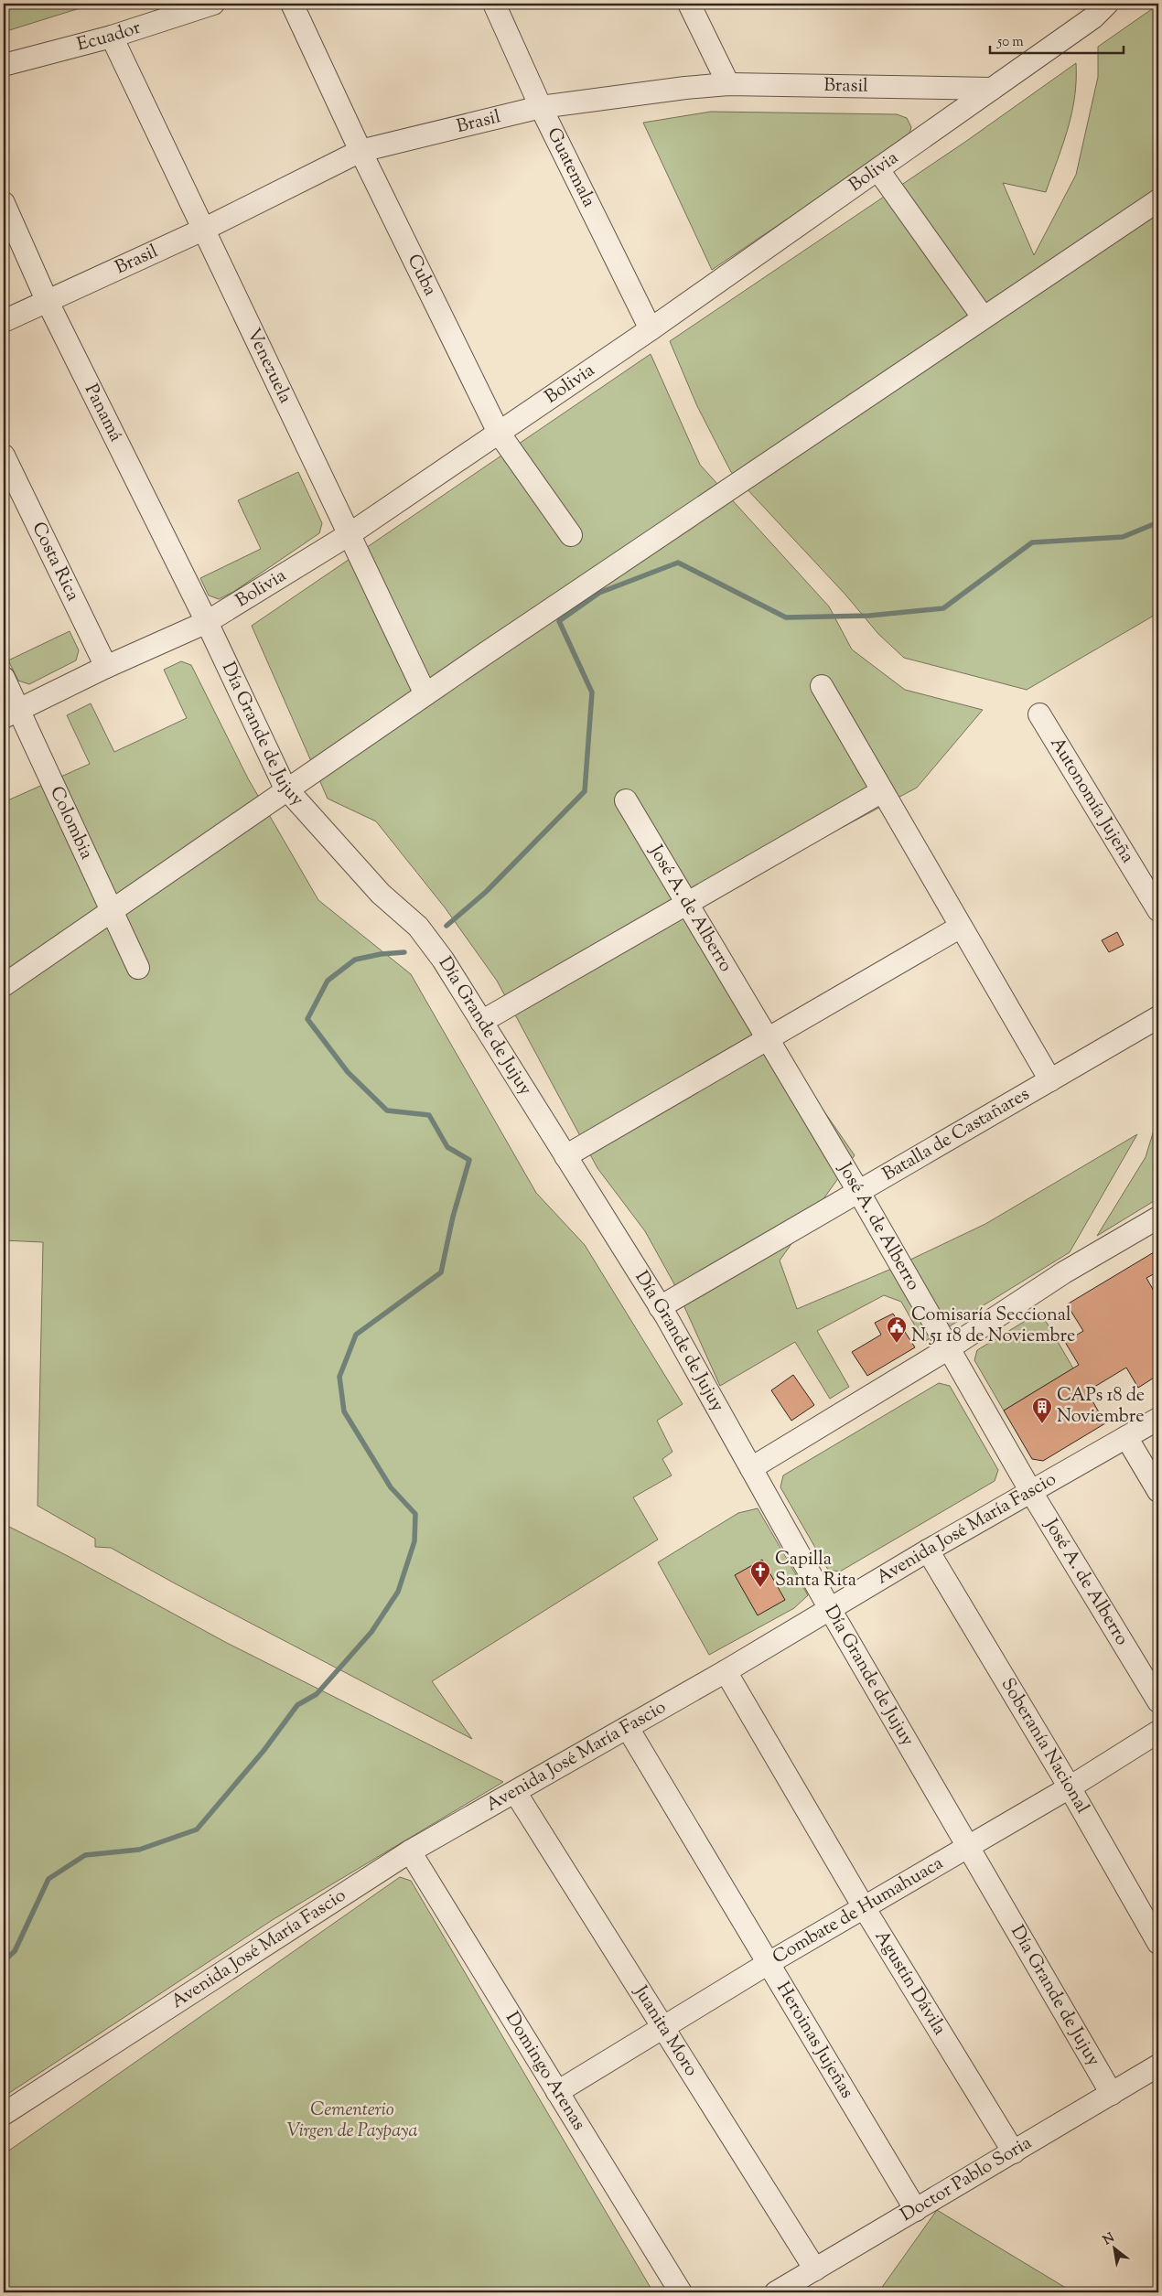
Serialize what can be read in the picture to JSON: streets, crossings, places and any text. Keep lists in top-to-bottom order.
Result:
{
  "streets": {
    "street": [
      "Ecuador",
      "Brasil",
      "Guatemala",
      "Bolivia",
      "Cuba",
      "Venezuela",
      "Panamá",
      "Costa Rica",
      "Día Grande de Jujuy",
      "Autonomía Jujeña",
      "Colombia",
      "José A. de Alberro",
      "Batalla de Castañares",
      "Avenida José María Fascio",
      "Soberanía Nacional",
      "Combate de Humahuaca",
      "Agustín Dávila",
      "Juanita Moro",
      "Heroinas Jujeñas",
      "Domingo Arenas",
      "Doctor Pablo Soria"
    ]
  },
  "crossings": [
    ["Ecuador", "Venezuela"],
    ["Brasil", "Guatemala"],
    ["Brasil", "Bolivia"],
    ["Brasil", "Cuba"],
    ["Brasil", "Venezuela"],
    ["Brasil", "Panamá"],
    ["Guatemala", "Bolivia"],
    ["Bolivia", "Cuba"],
    ["Bolivia", "Venezuela"],
    ["Bolivia", "Panamá"],
    ["Bolivia", "Costa Rica"],
    ["Bolivia", "Día Grande de Jujuy"],
    ["Bolivia", "Colombia"],
    ["Panamá", "Día Grande de Jujuy"],
    ["Día Grande de Jujuy", "Batalla de Castañares"],
    ["Día Grande de Jujuy", "Avenida José María Fascio"],
    ["Día Grande de Jujuy", "Combate de Humahuaca"],
    ["Día Grande de Jujuy", "Doctor Pablo Soria"],
    ["José A. de Alberro", "Batalla de Castañares"],
    ["José A. de Alberro", "Avenida José María Fascio"],
    ["Avenida José María Fascio", "Soberanía Nacional"],
    ["Avenida José María Fascio", "Agustín Dávila"],
    ["Avenida José María Fascio", "Juanita Moro"],
    ["Avenida José María Fascio", "Heroinas Jujeñas"],
    ["Avenida José María Fascio", "Domingo Arenas"],
    ["Soberanía Nacional", "Combate de Humahuaca"],
    ["Combate de Humahuaca", "Agustín Dávila"],
    ["Combate de Humahuaca", "Juanita Moro"],
    ["Combate de Humahuaca", "Heroinas Jujeñas"],
    ["Combate de Humahuaca", "Domingo Arenas"],
    ["Agustín Dávila", "Doctor Pablo Soria"],
    ["Juanita Moro", "Doctor Pablo Soria"],
    ["Heroinas Jujeñas", "Doctor Pablo Soria"]
  ],
  "parks": ["Cementerio Virgen de Paypaya"],
  "places": {
    "public building": ["Comisaría Seccional N 51 18 de Noviembre"],
    "building": ["CAPs 18 de Noviembre"],
    "church": ["Capilla Santa Rita"]
  },
  "scale_bar": "50 m",
  "north": "top left"
}
